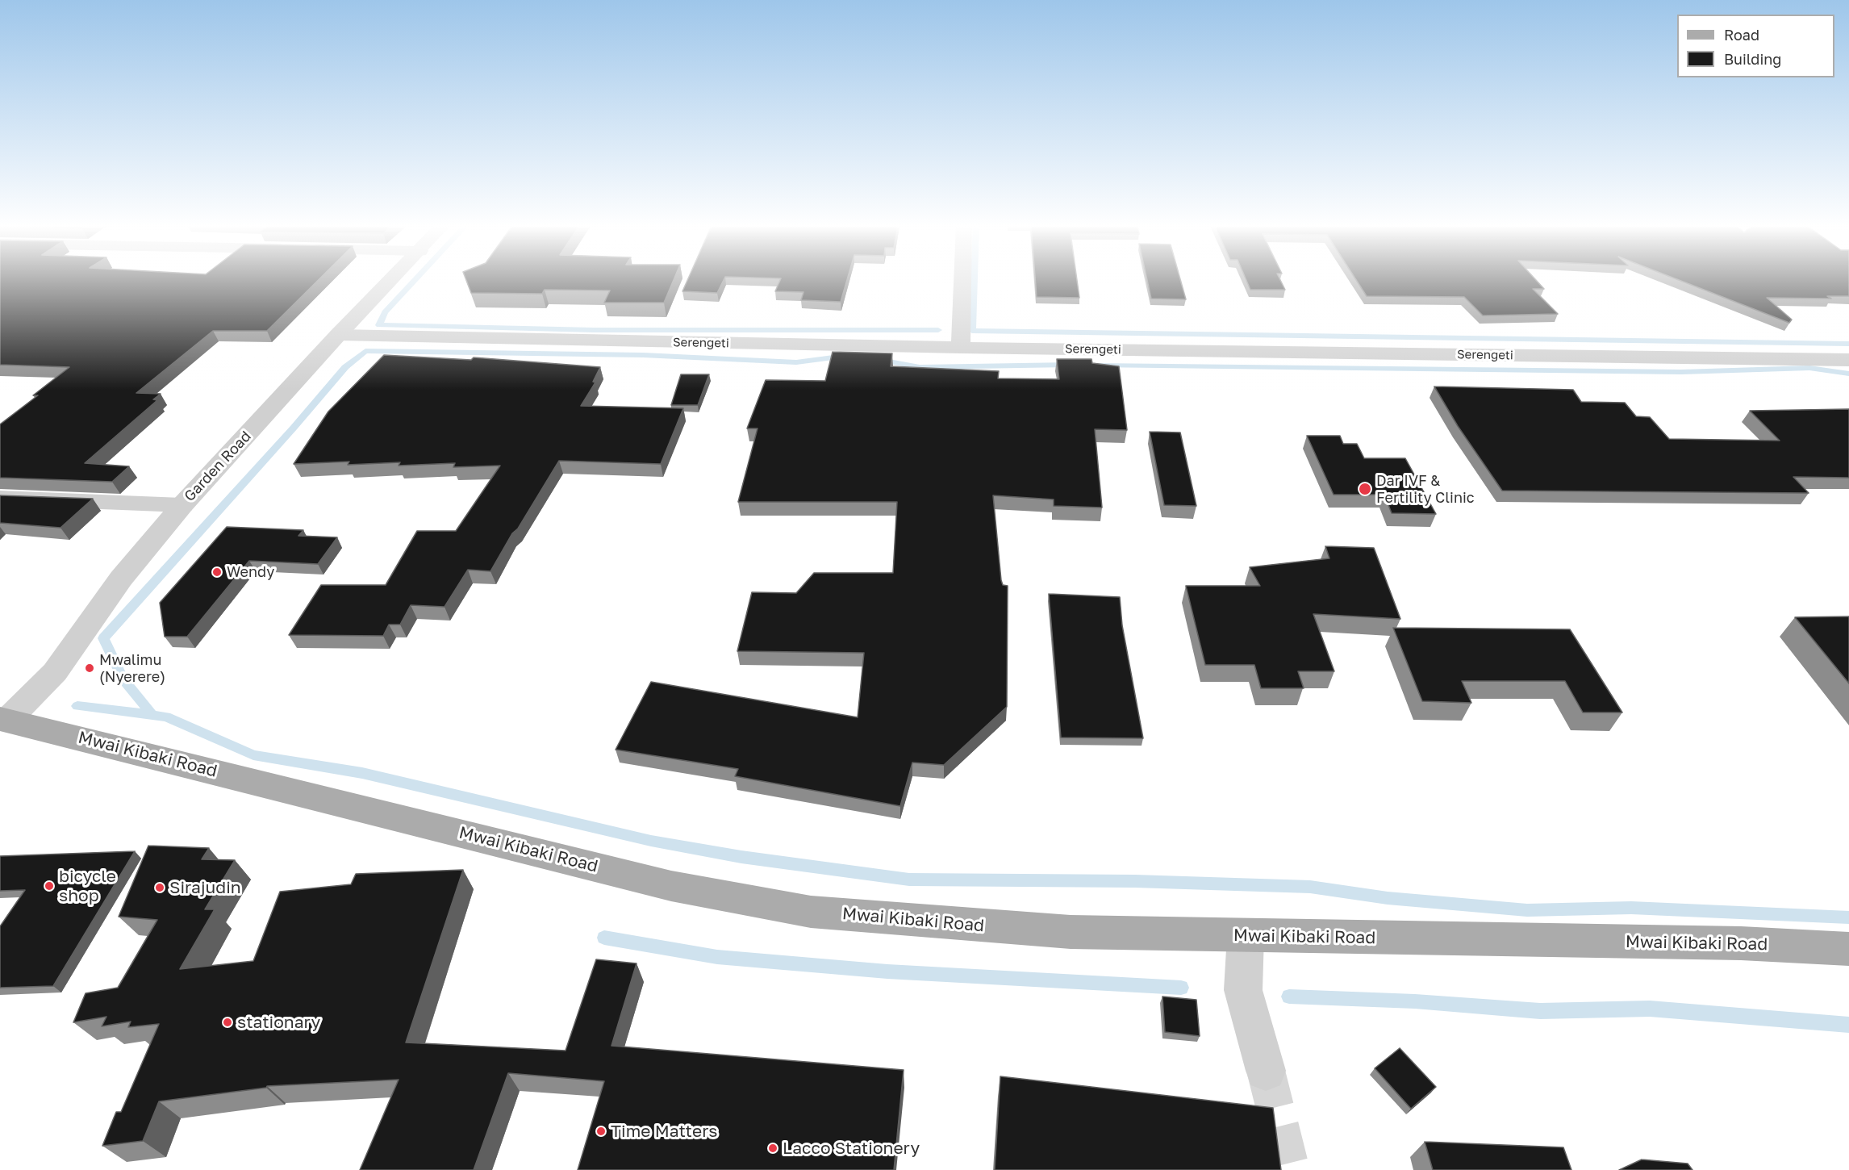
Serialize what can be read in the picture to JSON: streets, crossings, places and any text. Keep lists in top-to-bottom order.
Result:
{
  "streets": {
    "main road": ["Mwai Kibaki Road"],
    "street": ["Serengeti", "Garden Road"]
  },
  "crossings": [
    ["Serengeti", "Garden Road"],
    ["Garden Road", "Mwai Kibaki Road"]
  ],
  "places": [
    "Dar IVF & Fertility Clinic",
    "Wendy",
    "Mwalimu (Nyerere)",
    "bicycle shop",
    "Sirajudin",
    "stationary",
    "Time Matters",
    "Lacco Stationery"
  ],
  "legend": ["Road", "Building"]
}
